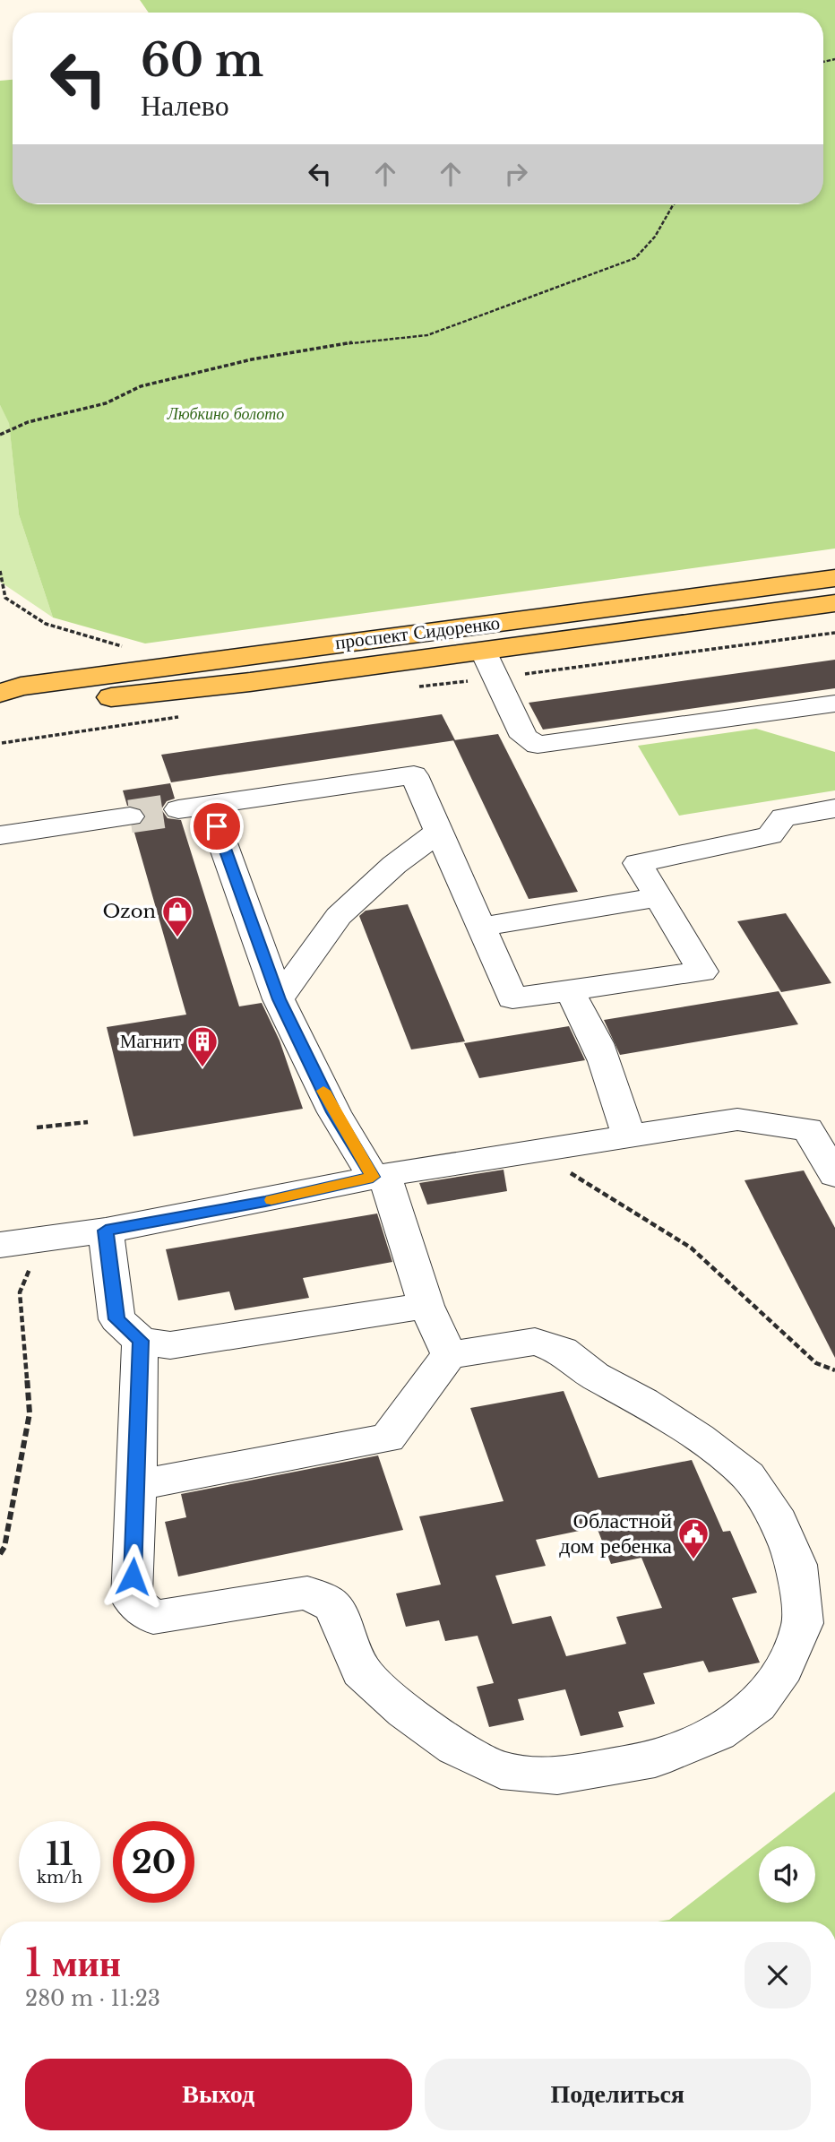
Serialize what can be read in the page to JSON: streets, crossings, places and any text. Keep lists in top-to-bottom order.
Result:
{
  "streets": {
    "main road": ["проспект Сидоренко"]
  },
  "parks": ["Любкино болото"],
  "places": {
    "shop": ["Ozon"],
    "building": ["Магнит"],
    "public building": ["Областной дом ребенка"]
  },
  "page": {
    "turn": ["60 m", "Налево"],
    "speed": "11 km/h",
    "limit": "20",
    "heading": ["1 мин", "280 m · 11:23"],
    "buttons": ["Выход", "Поделиться"]
  }
}
